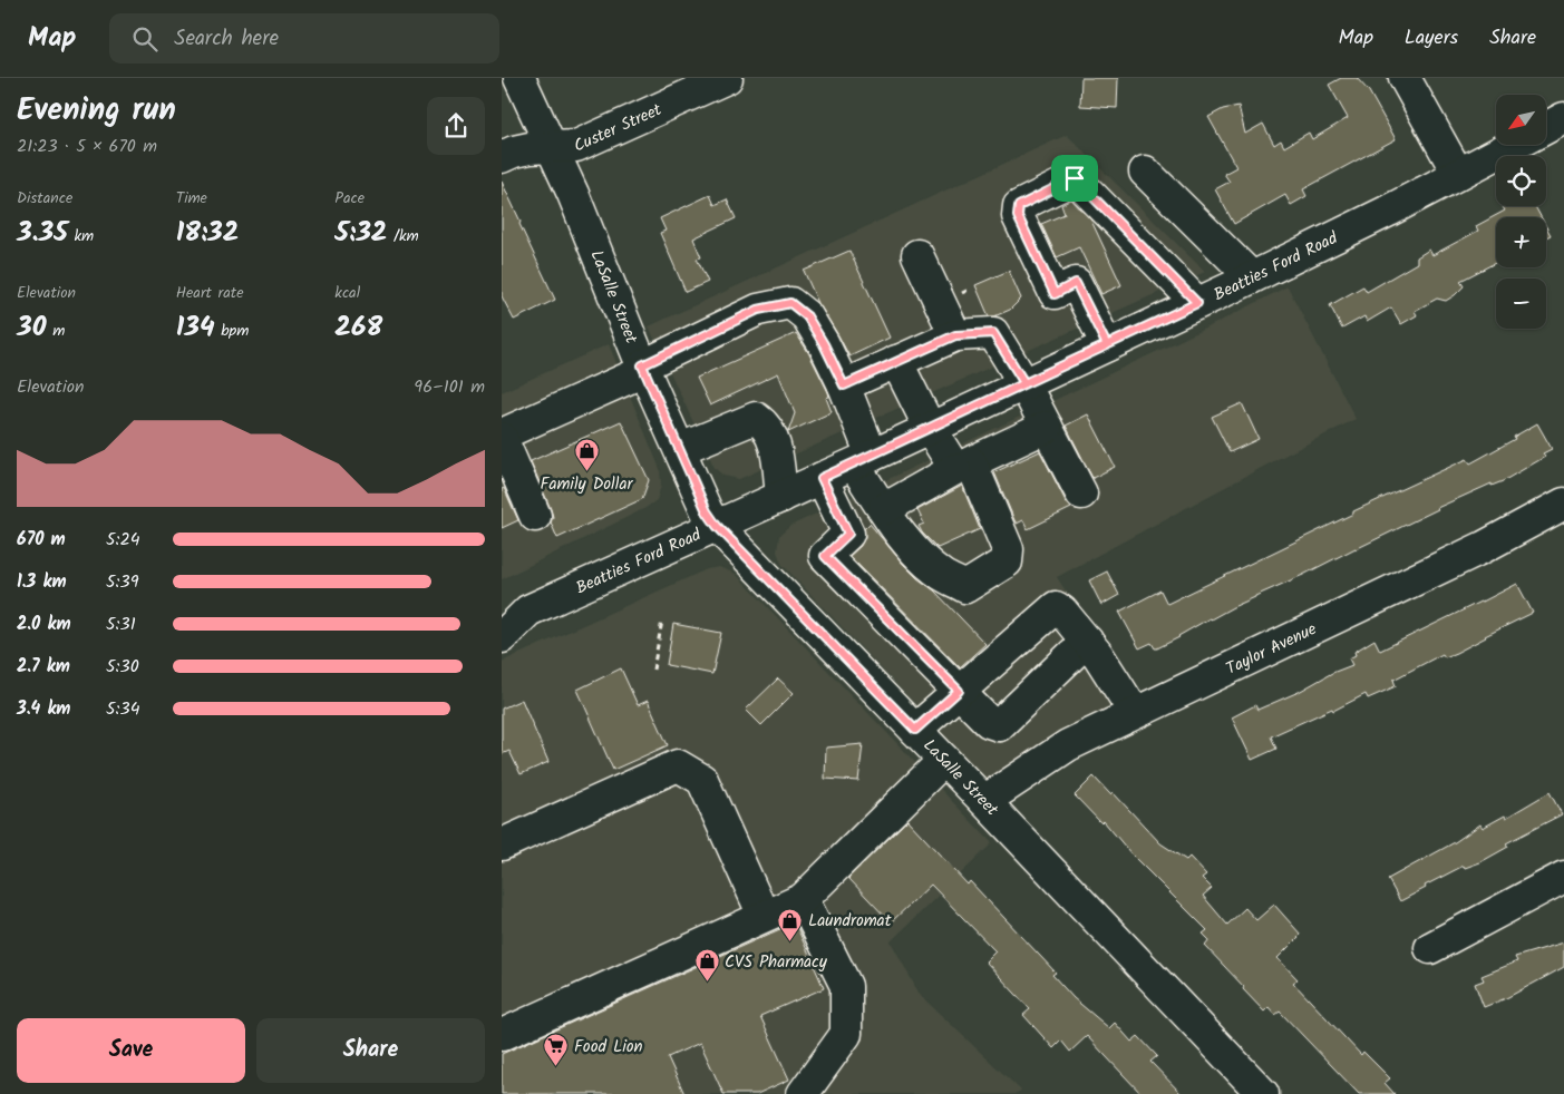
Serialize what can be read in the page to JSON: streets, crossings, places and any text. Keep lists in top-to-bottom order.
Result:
{
  "streets": {
    "street": [
      "Custer Street",
      "Beatties Ford Road",
      "LaSalle Street",
      "Taylor Avenue"
    ]
  },
  "crossings": [
    ["Custer Street", "LaSalle Street"],
    ["Beatties Ford Road", "LaSalle Street"],
    ["LaSalle Street", "Taylor Avenue"]
  ],
  "places": {
    "shop": ["Family Dollar", "Laundromat", "CVS Pharmacy"],
    "supermarket": ["Food Lion"]
  },
  "north": "bottom left",
  "page": {
    "header": "Map",
    "search": "Search here",
    "nav": ["Map", "Layers", "Share"],
    "heading": ["Evening run", "21:23 · 5 × 670 m"],
    "map_buttons": ["+", "−"],
    "stats": [
      ["Distance", "3.35 km"],
      ["Time", "18:32"],
      ["Pace", "5:32 /km"],
      ["Elevation", "30 m"],
      ["Heart rate", "134 bpm"],
      ["kcal", "268"]
    ],
    "chart": ["Elevation", "96–101 m"],
    "list": [
      {
        "name": "670 m",
        "note": "5:24"
      },
      {
        "name": "1.3 km",
        "note": "5:39"
      },
      {
        "name": "2.0 km",
        "note": "5:31"
      },
      {
        "name": "2.7 km",
        "note": "5:30"
      },
      {
        "name": "3.4 km",
        "note": "5:34"
      }
    ],
    "buttons": ["Save", "Share"]
  }
}
